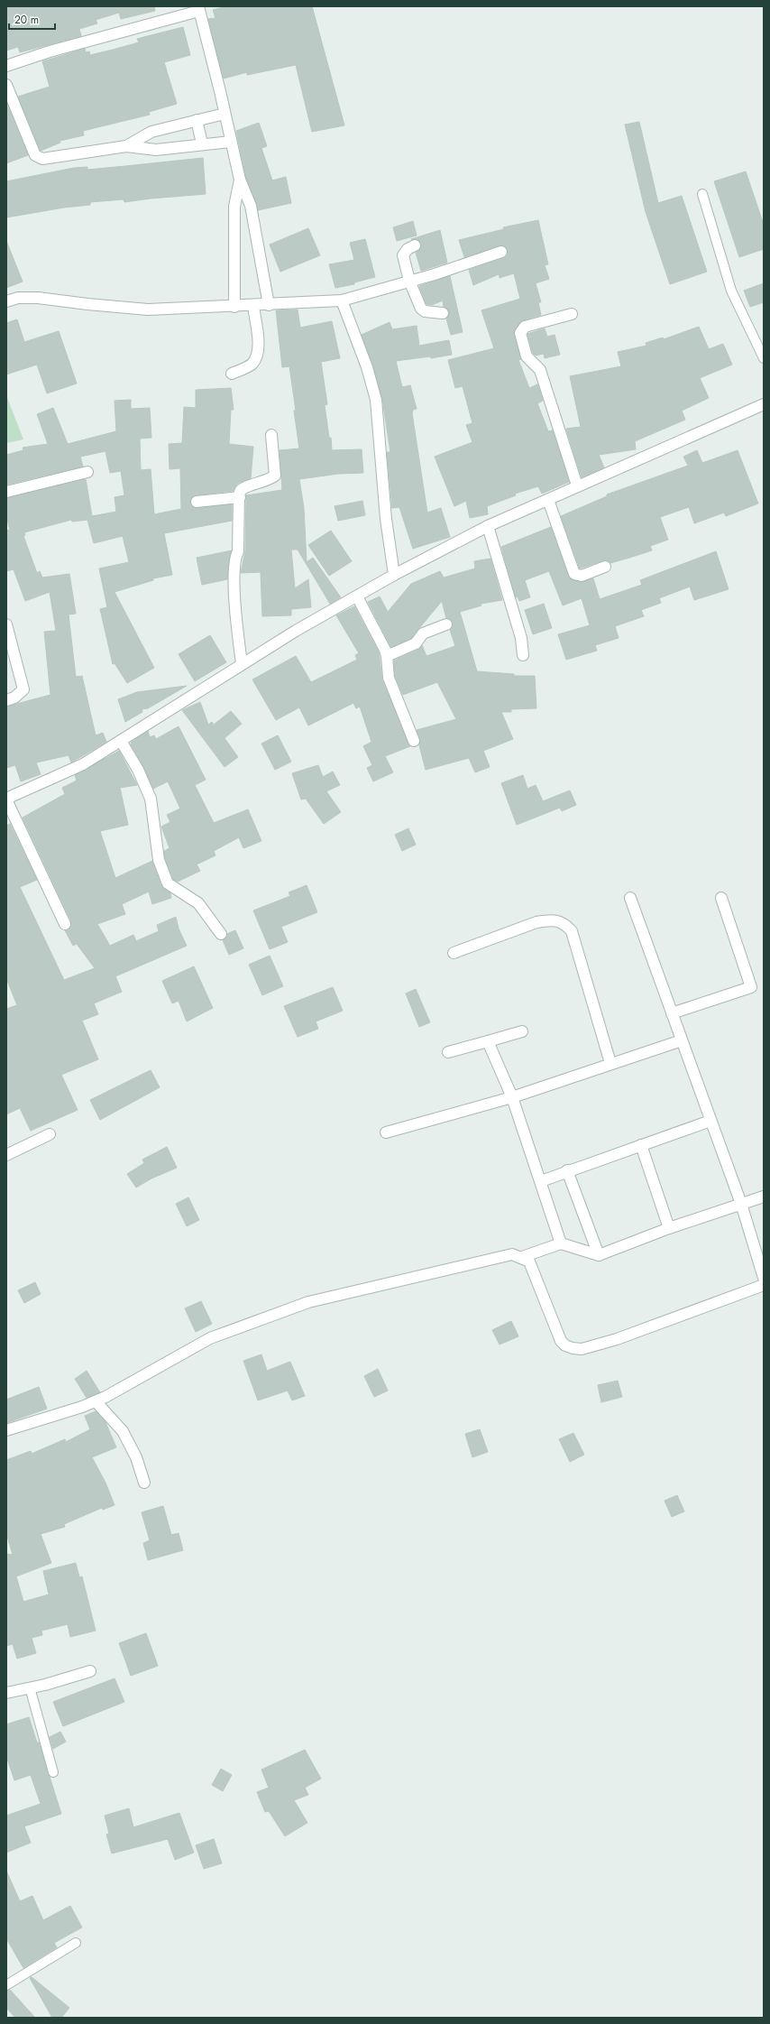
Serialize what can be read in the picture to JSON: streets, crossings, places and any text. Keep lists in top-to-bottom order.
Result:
{
  "scale_bar": "20 m"
}
